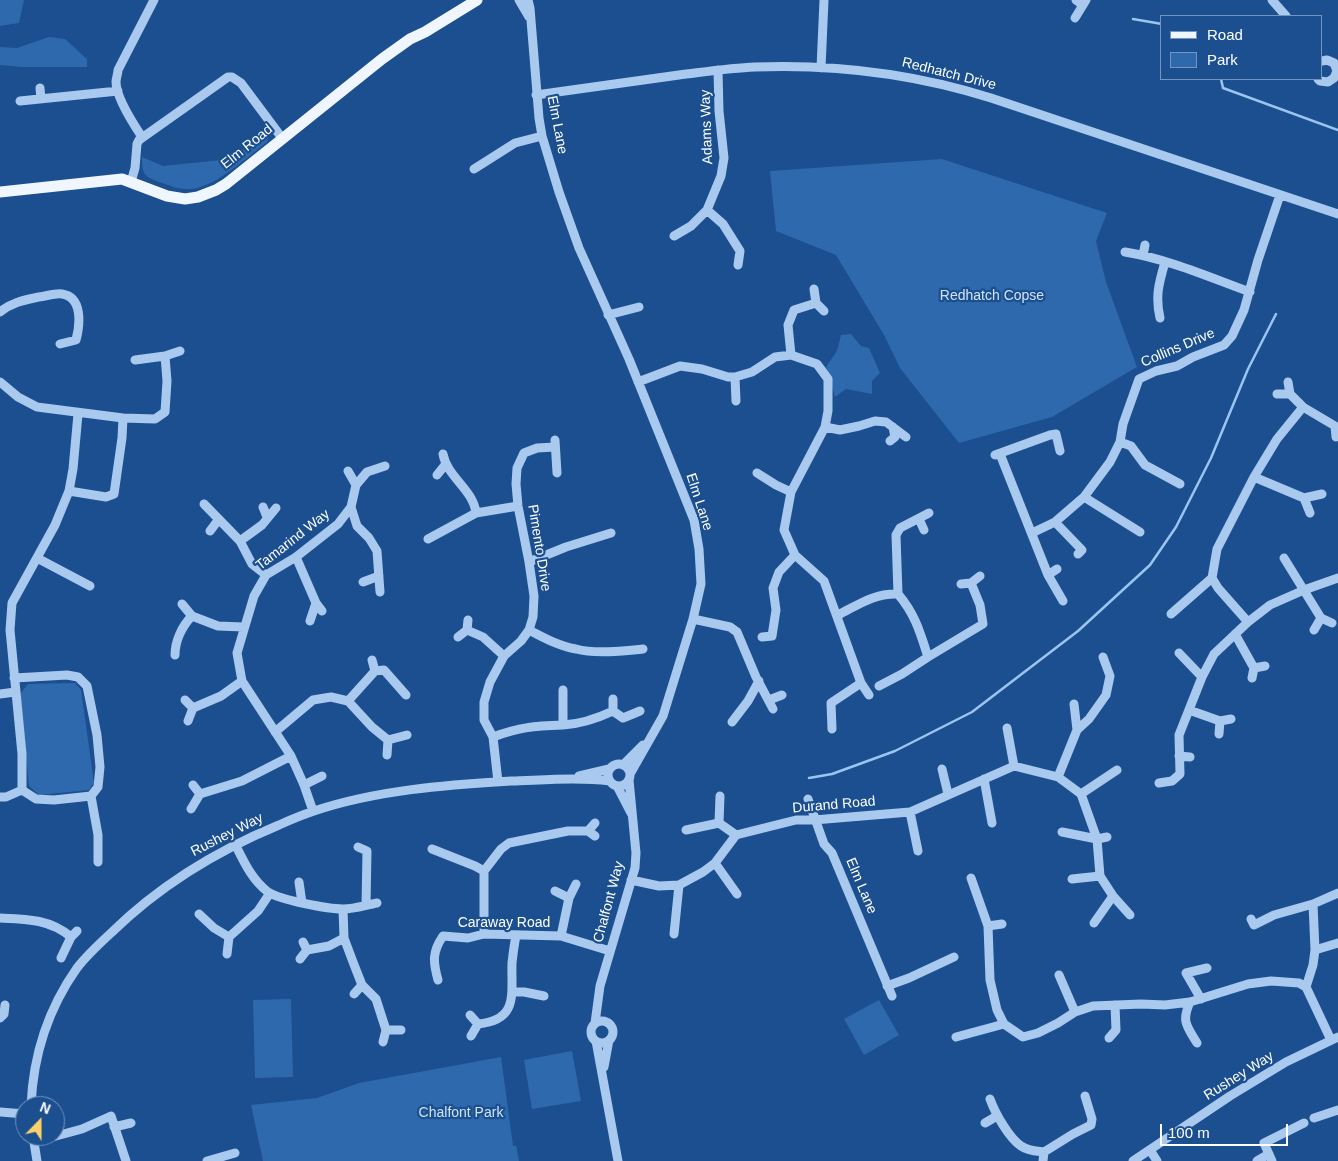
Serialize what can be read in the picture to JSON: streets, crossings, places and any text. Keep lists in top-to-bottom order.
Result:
{
  "streets": {
    "main road": ["Elm Road"],
    "street": [
      "Redhatch Drive",
      "Elm Lane",
      "Adams Way",
      "Collins Drive",
      "Tamarind Way",
      "Pimento Drive",
      "Durand Road",
      "Rushey Way",
      "Chalfont Way",
      "Caraway Road"
    ]
  },
  "crossings": [
    ["Redhatch Drive", "Elm Lane"],
    ["Redhatch Drive", "Adams Way"],
    ["Redhatch Drive", "Collins Drive"],
    ["Elm Lane", "Durand Road"],
    ["Tamarind Way", "Rushey Way"],
    ["Rushey Way", "Chalfont Way"],
    ["Chalfont Way", "Caraway Road"]
  ],
  "parks": ["Redhatch Copse", "Chalfont Park"],
  "legend": ["Road", "Park"],
  "scale_bar": "100 m",
  "north": "top"
}
